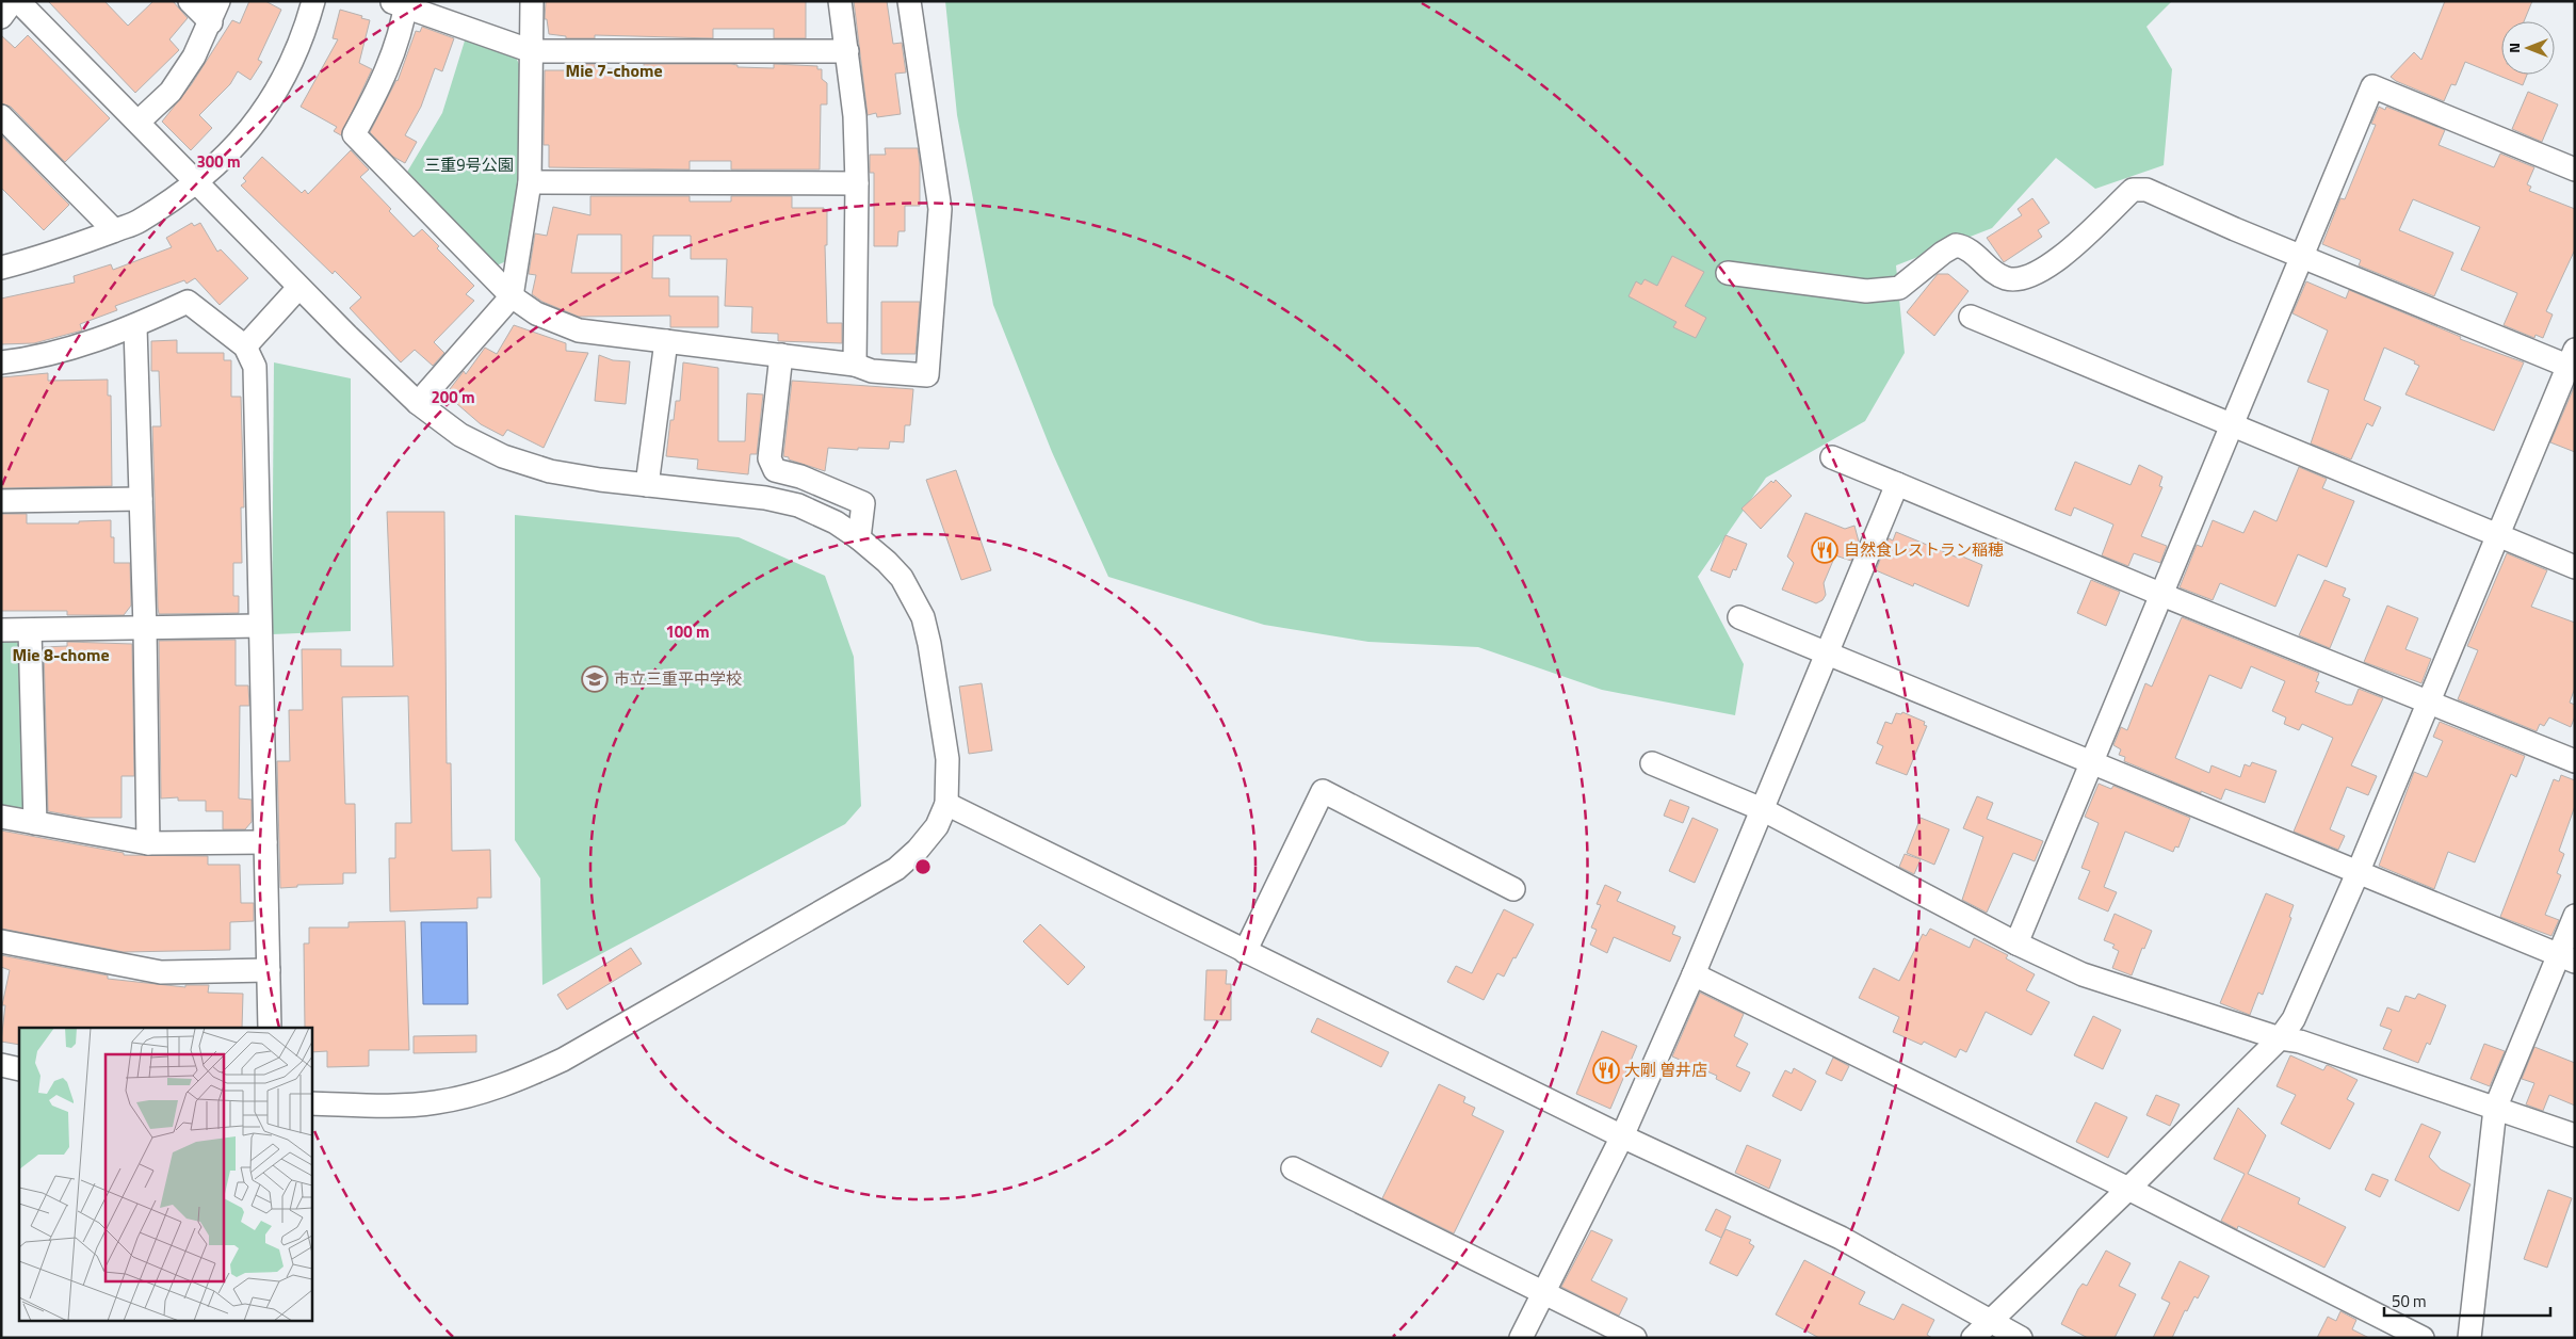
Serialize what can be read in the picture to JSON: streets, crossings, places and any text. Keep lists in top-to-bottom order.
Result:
{
  "districts": ["Mie 7-chome", "Mie 8-chome"],
  "parks": ["三重9号公園"],
  "places": {
    "restaurant": ["自然食レストラン稲穂", "大剛 曽井店"],
    "school or university": ["市立三重平中学校"]
  },
  "scale_bar": "50 m",
  "north": "left",
  "rings": ["300 m", "200 m", "100 m"]
}
